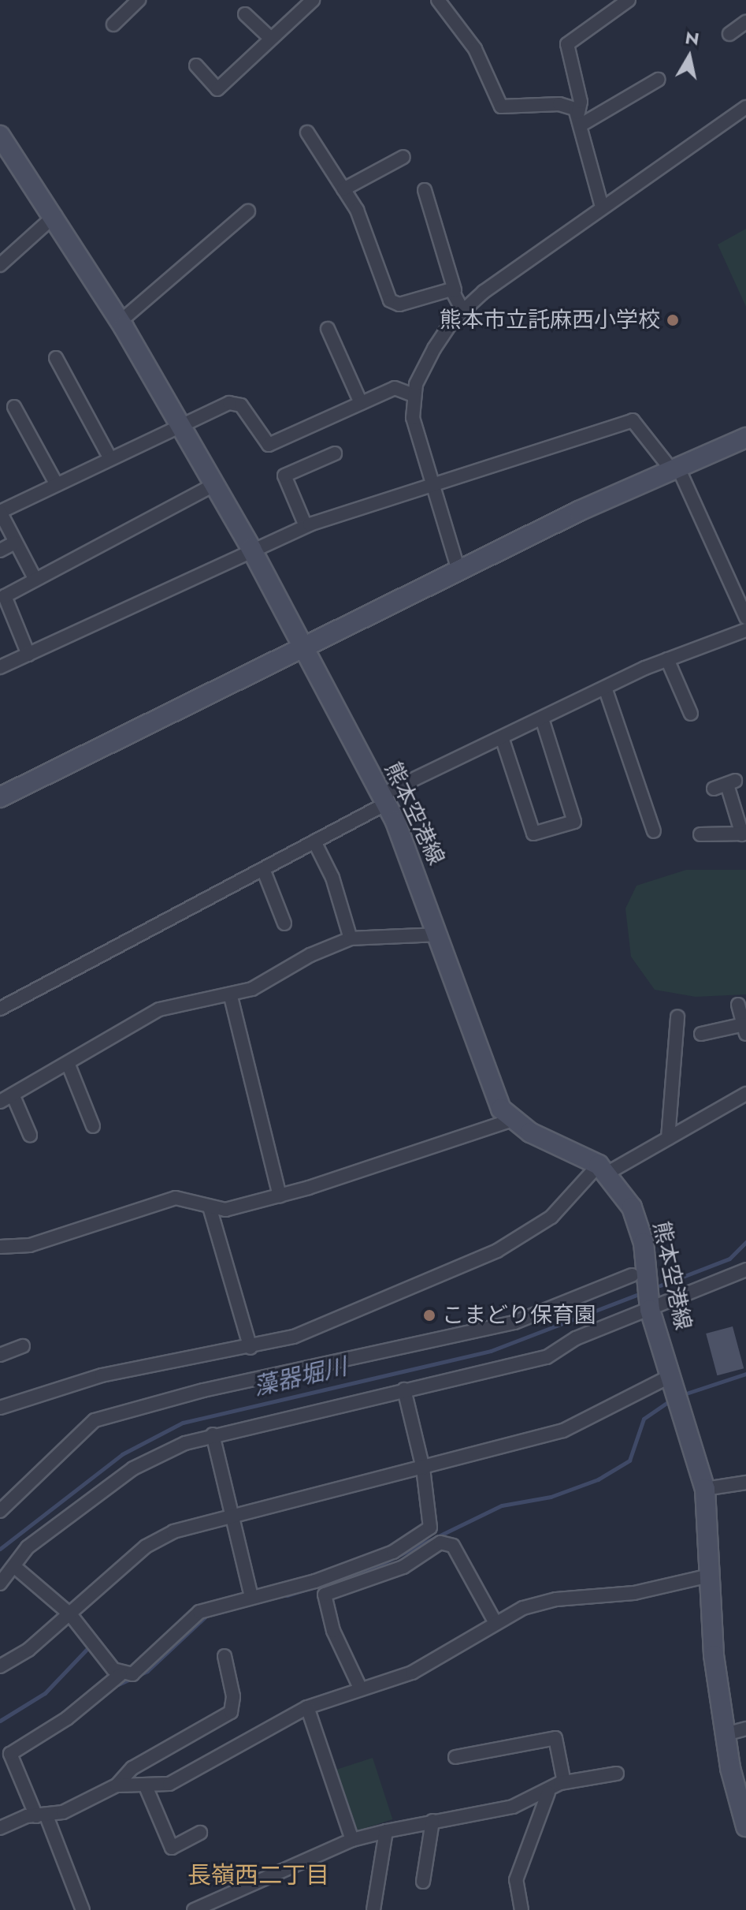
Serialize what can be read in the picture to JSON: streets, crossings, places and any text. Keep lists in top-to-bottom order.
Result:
{
  "streets": {
    "main road": ["熊本空港線"]
  },
  "districts": ["長嶺西二丁目"],
  "water": ["藻器堀川"],
  "places": ["熊本市立託麻西小学校", "こまどり保育園"],
  "north": "top"
}
